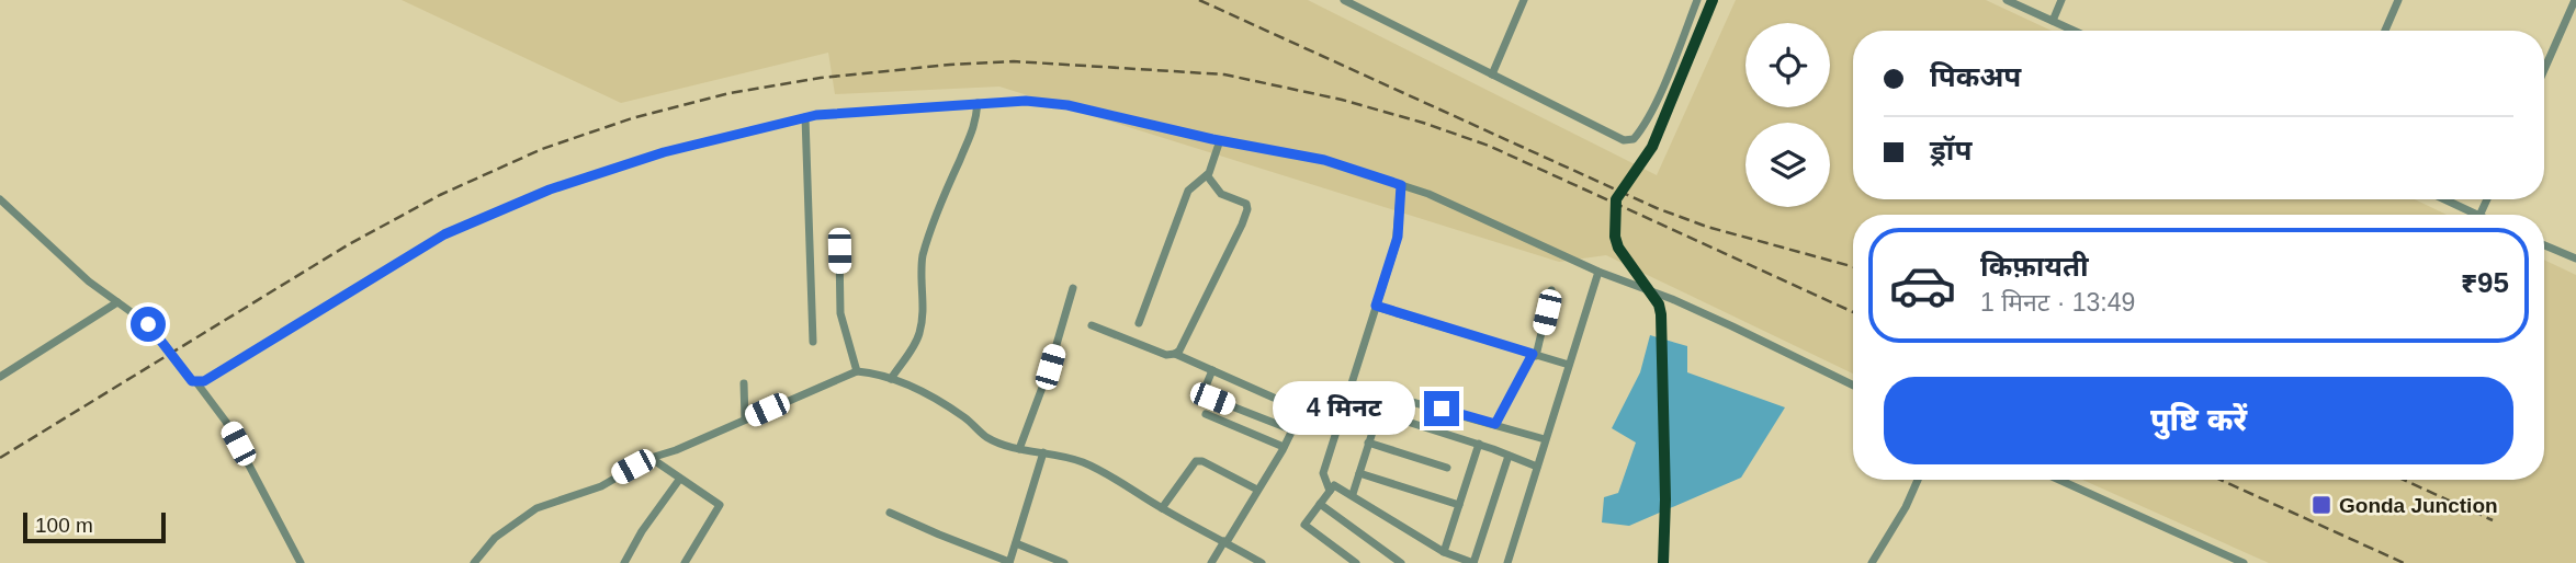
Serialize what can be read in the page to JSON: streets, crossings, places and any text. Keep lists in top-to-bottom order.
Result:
{
  "places": {
    "transit": ["Gonda Junction"]
  },
  "scale_bar": "100 m",
  "page": {
    "banner": ["पिकअप", "ड्रॉप"],
    "list": [
      {
        "name": "किफ़ायती",
        "note": "1 मिनट · 13:49",
        "value": "₹95"
      }
    ],
    "buttons": "पुष्टि करें",
    "bubble": "4 मिनट",
    "scale": "100 m"
  }
}
